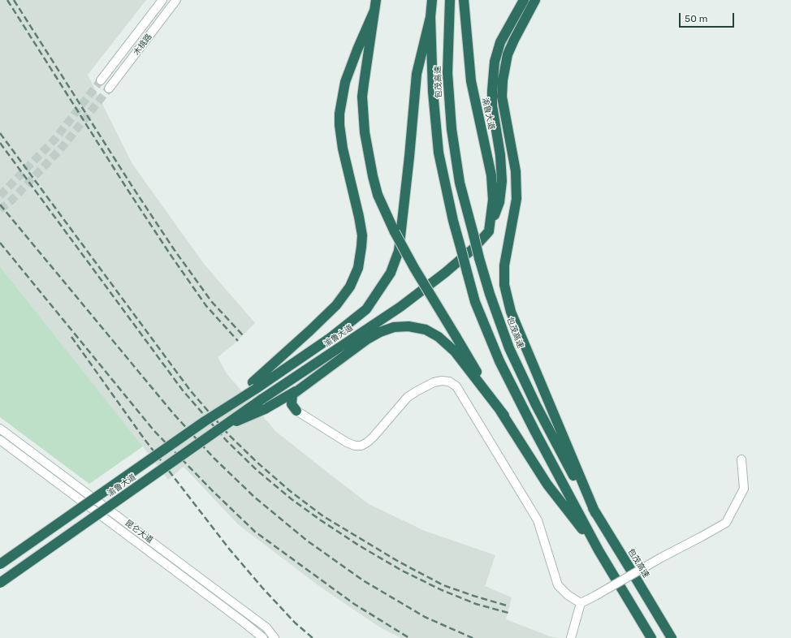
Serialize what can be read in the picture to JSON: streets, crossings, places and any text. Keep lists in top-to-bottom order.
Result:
{
  "streets": {
    "highway": ["包茂高速", "渝鲁大道"],
    "street": ["木桃路", "昆仑大道"]
  },
  "scale_bar": "50 m"
}
